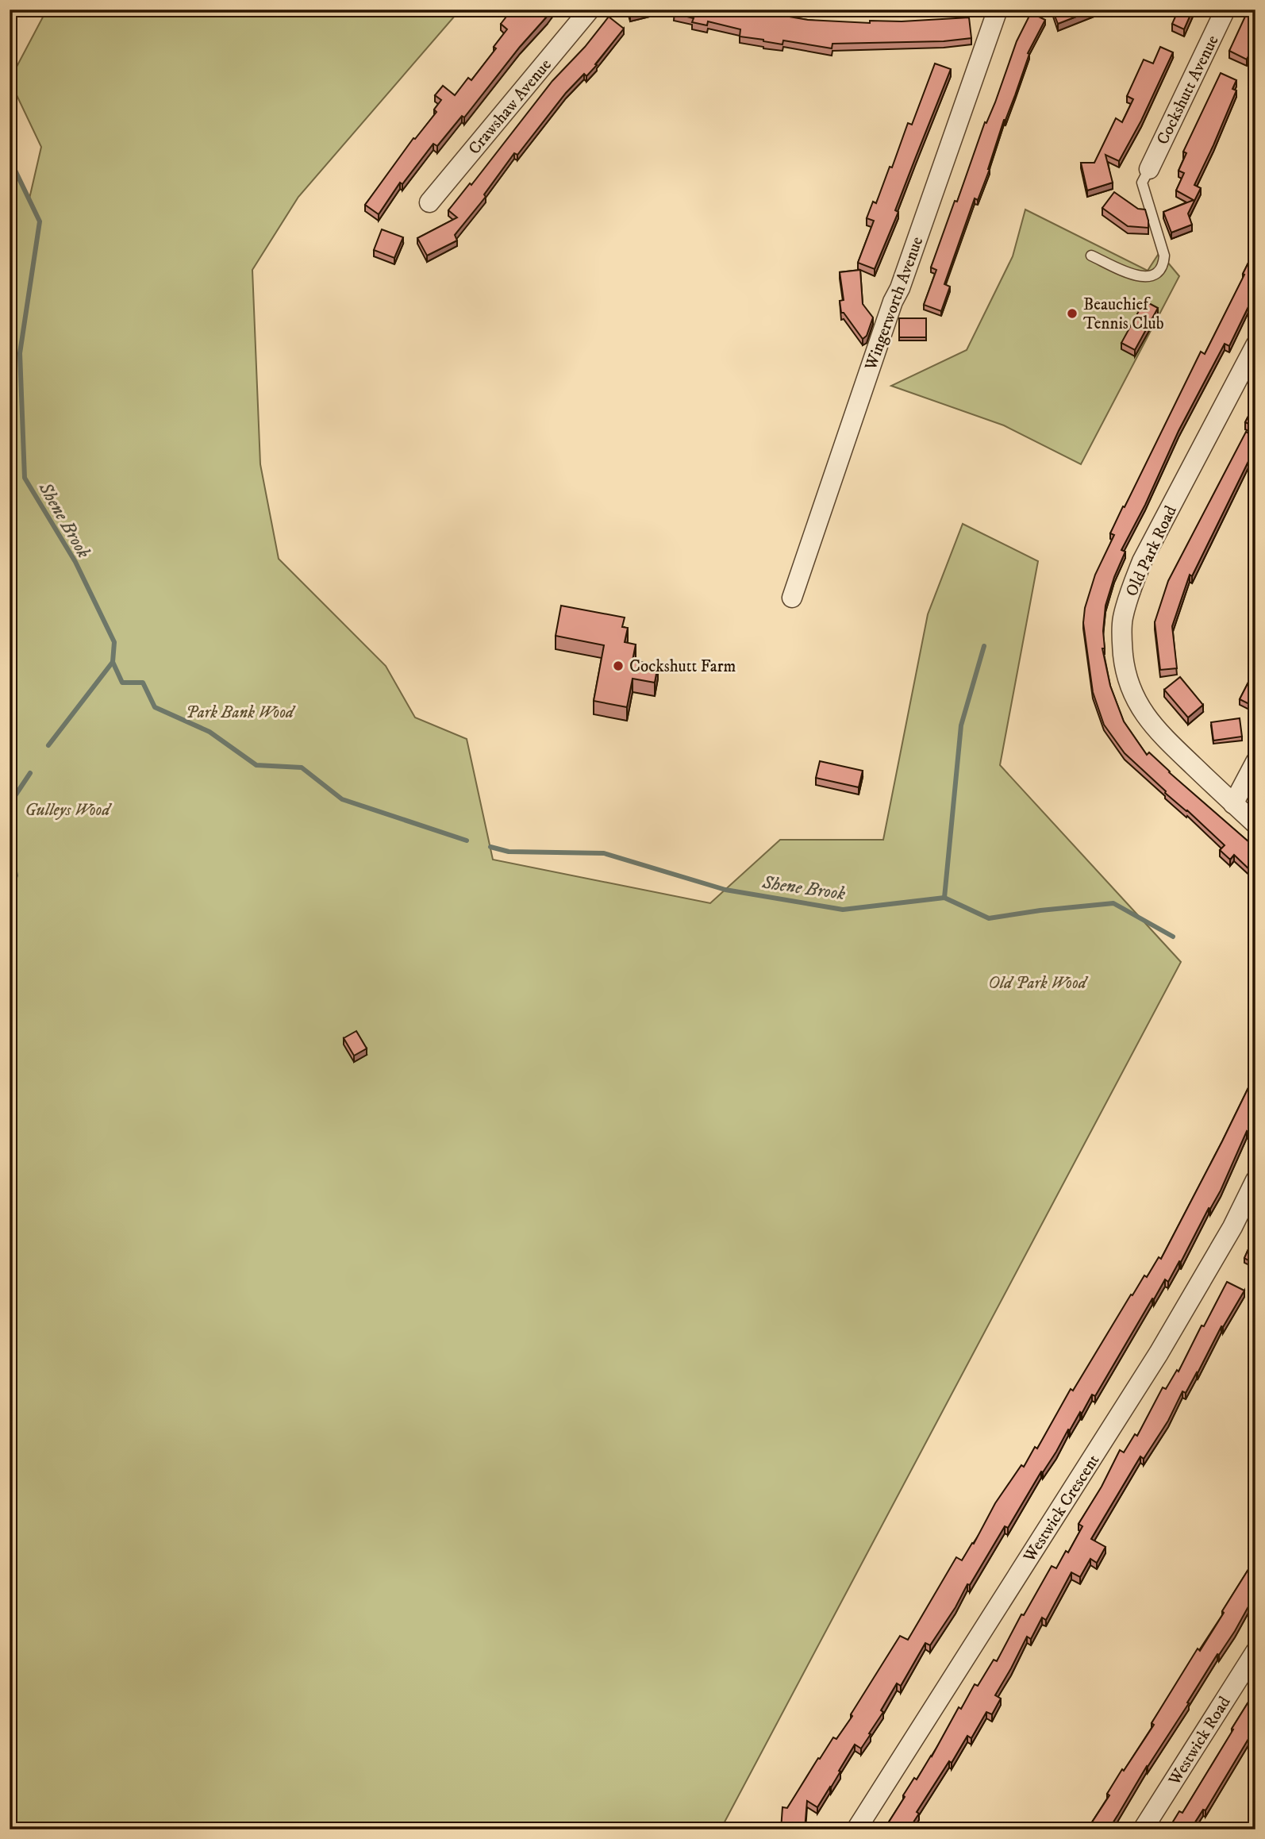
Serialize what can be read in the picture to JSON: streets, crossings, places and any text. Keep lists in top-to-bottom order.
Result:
{
  "streets": {
    "street": [
      "Cockshutt Avenue",
      "Crawshaw Avenue",
      "Wingerworth Avenue",
      "Old Park Road",
      "Westwick Crescent",
      "Westwick Road"
    ]
  },
  "water": ["Shene Brook"],
  "parks": ["Park Bank Wood", "Gulleys Wood", "Old Park Wood"],
  "places": ["Beauchief Tennis Club", "Cockshutt Farm"]
}
